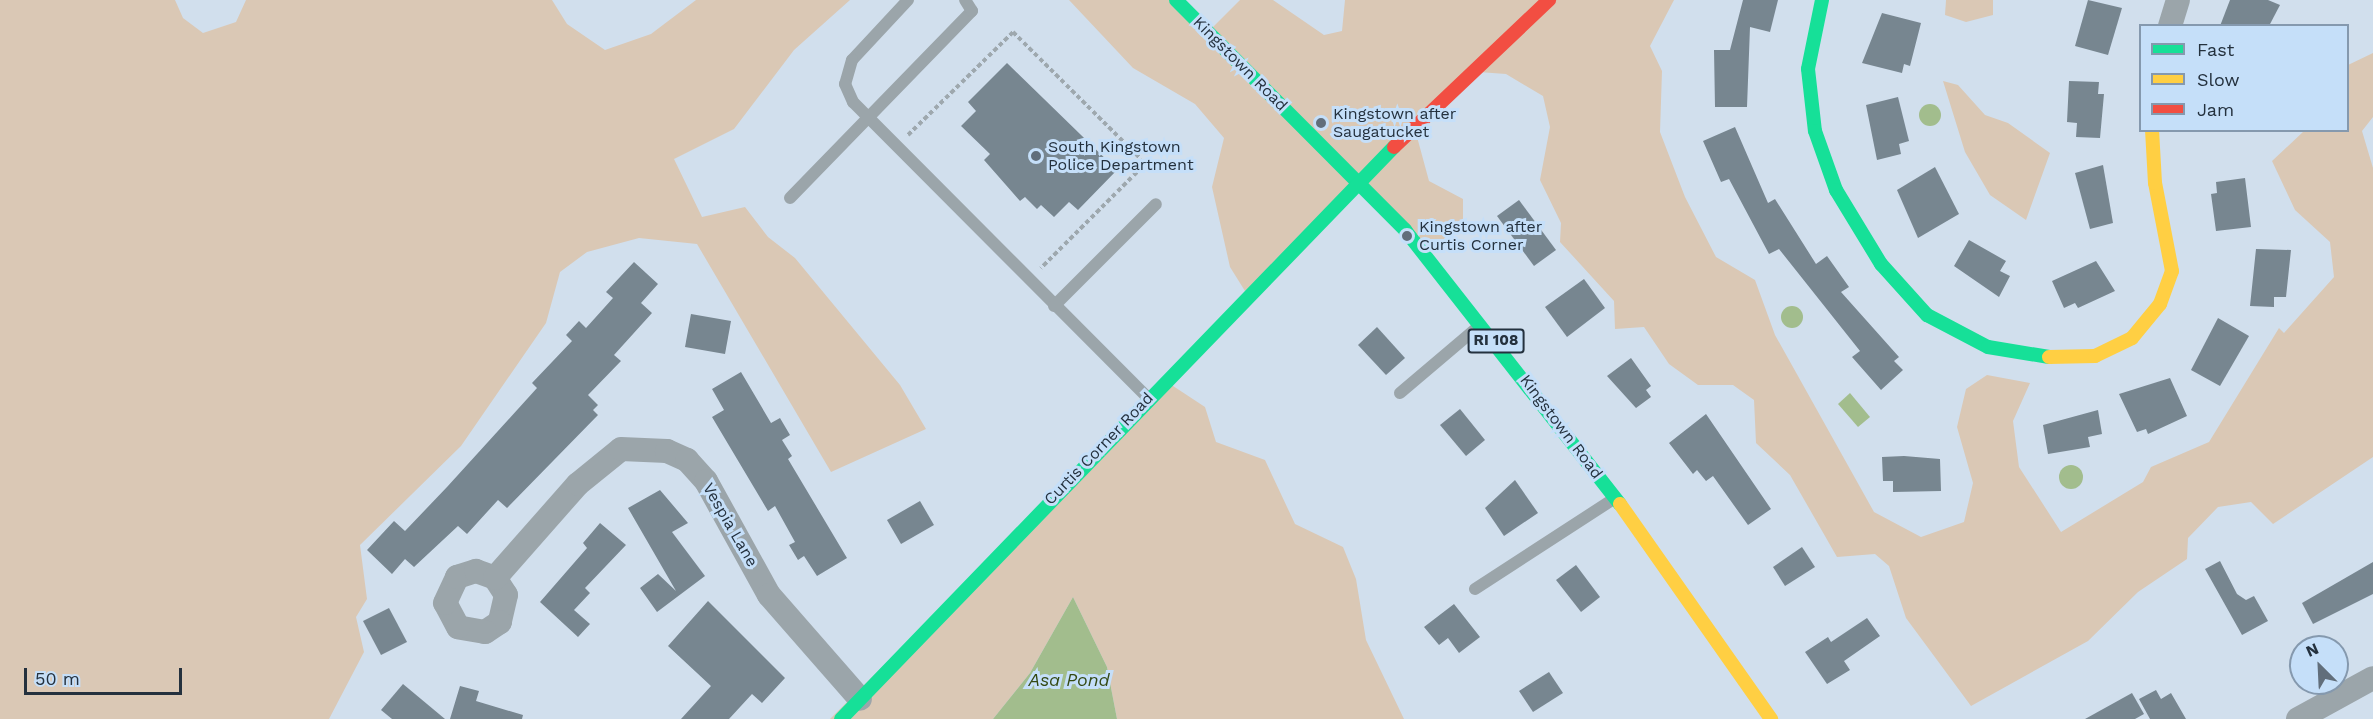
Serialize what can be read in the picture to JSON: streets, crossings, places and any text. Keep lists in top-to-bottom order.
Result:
{
  "streets": {
    "street": [
      "Kingstown Road",
      "RI 108",
      "Curtis Corner Road",
      "Vespia Lane"
    ]
  },
  "crossings": [
    ["Kingstown Road", "Curtis Corner Road"],
    ["Curtis Corner Road", "Vespia Lane"]
  ],
  "water": ["Asa Pond"],
  "places": ["Kingstown after Saugatucket", "South Kingstown Police Department", "Kingstown after Curtis Corner"],
  "legend": ["Fast", "Slow", "Jam"],
  "scale_bar": "50 m",
  "north": "top left"
}
